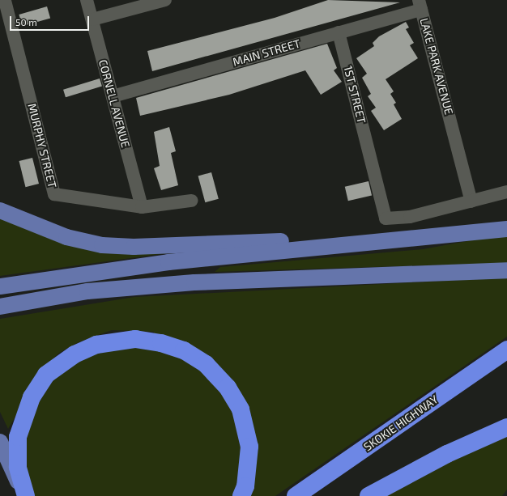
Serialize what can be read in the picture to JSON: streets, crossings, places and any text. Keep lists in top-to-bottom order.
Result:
{
  "streets": {
    "highway": ["SKOKIE HIGHWAY"],
    "street": [
      "MAIN STREET",
      "LAKE PARK AVENUE",
      "1ST STREET",
      "CORNELL AVENUE",
      "MURPHY STREET"
    ]
  },
  "crossings": [
    ["MAIN STREET", "LAKE PARK AVENUE"],
    ["MAIN STREET", "1ST STREET"],
    ["MAIN STREET", "CORNELL AVENUE"],
    ["LAKE PARK AVENUE", "1ST STREET"],
    ["CORNELL AVENUE", "MURPHY STREET"]
  ],
  "scale_bar": "50 m"
}
